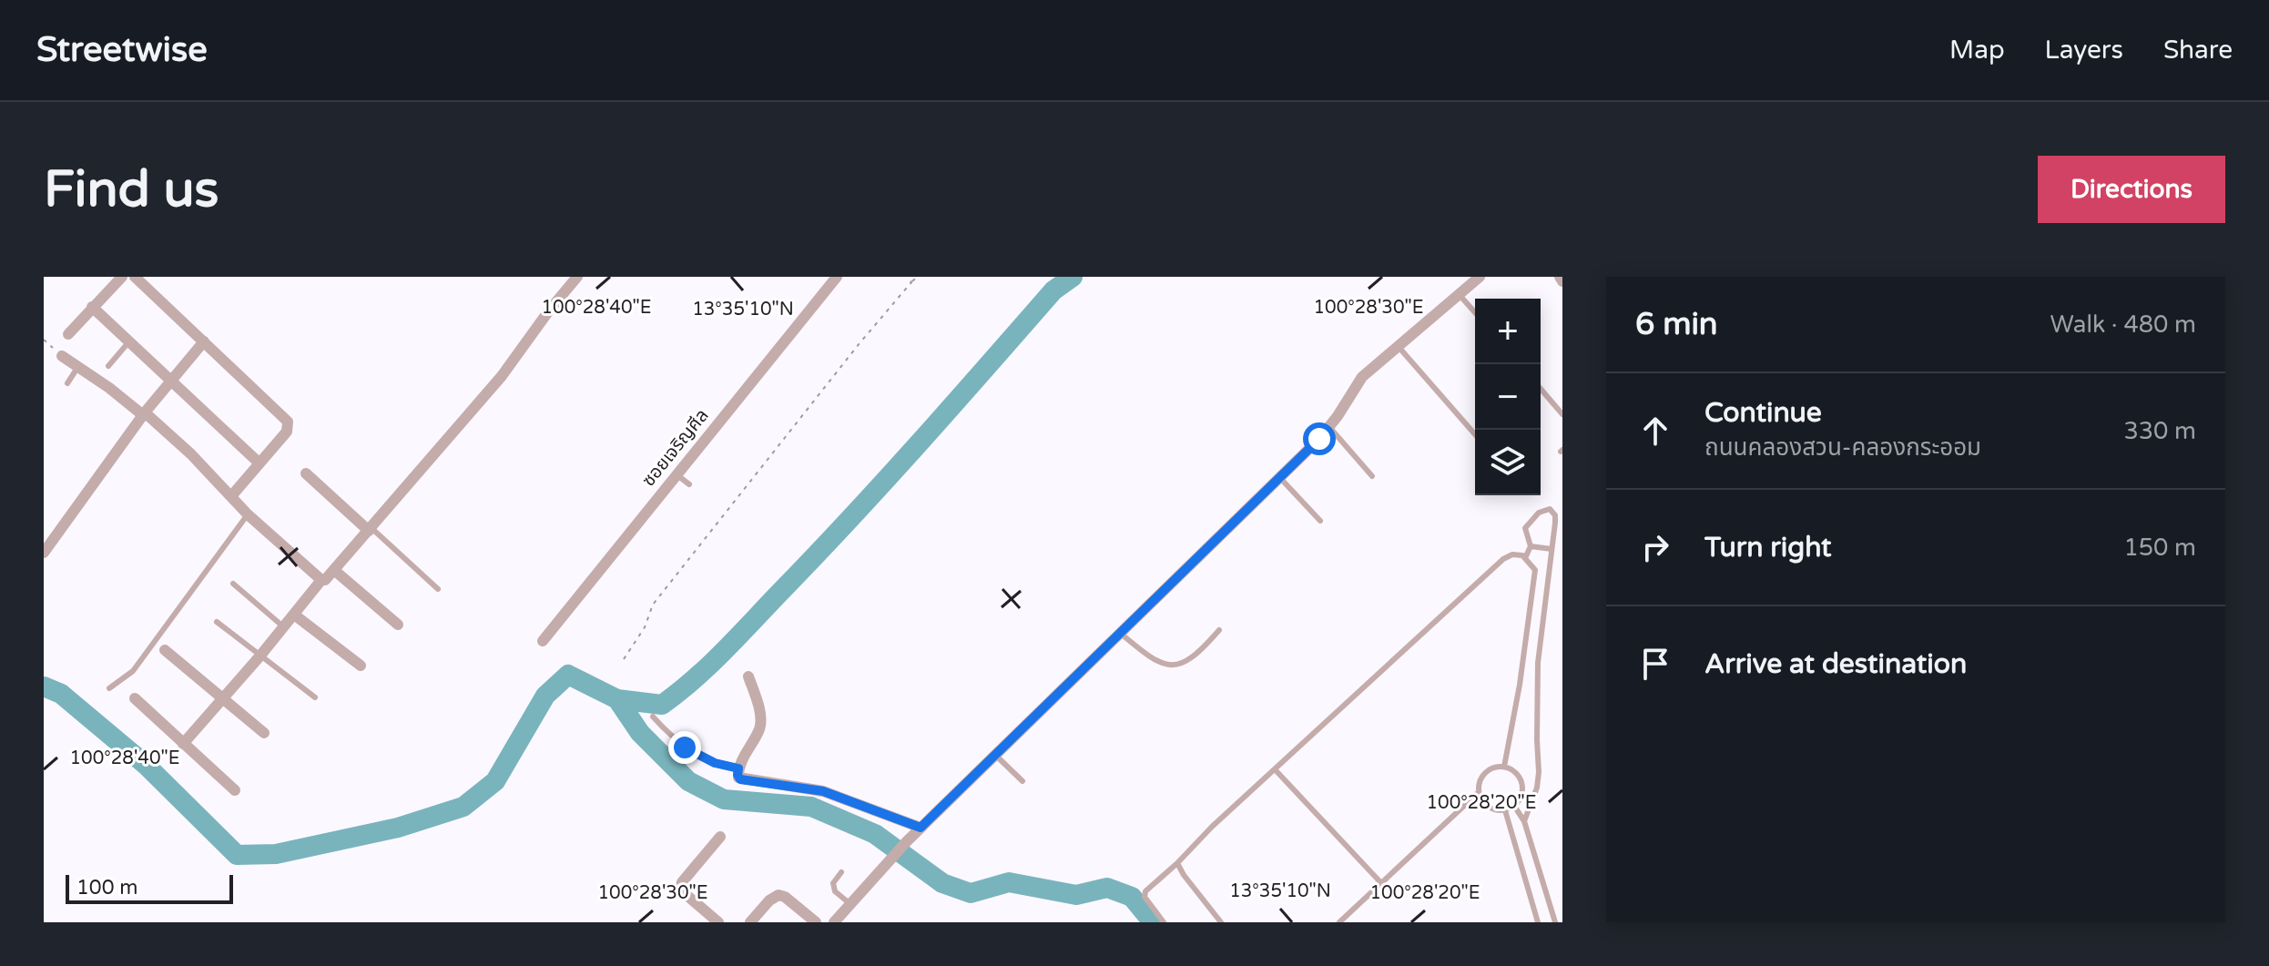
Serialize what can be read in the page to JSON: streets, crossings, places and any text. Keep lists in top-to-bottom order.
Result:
{
  "streets": {
    "street": ["ซอยเจริญศีล"]
  },
  "scale_bar": "100 m",
  "page": {
    "header": "Streetwise",
    "nav": ["Map", "Layers", "Share"],
    "buttons": "Directions",
    "title": "Find us",
    "heading": ["6 min", "Walk · 480 m"],
    "map_buttons": ["+", "−"],
    "list": [
      ["Continue", "ถนนคลองสวน-คลองกระออม", "330 m"],
      ["Turn right", "150 m"],
      "Arrive at destination"
    ],
    "scale": "100 m"
  },
  "coordinates": [
    "100°28'40\"E",
    "100°28'30\"E",
    "13°35'10\"N",
    "100°28'20\"E"
  ]
}
